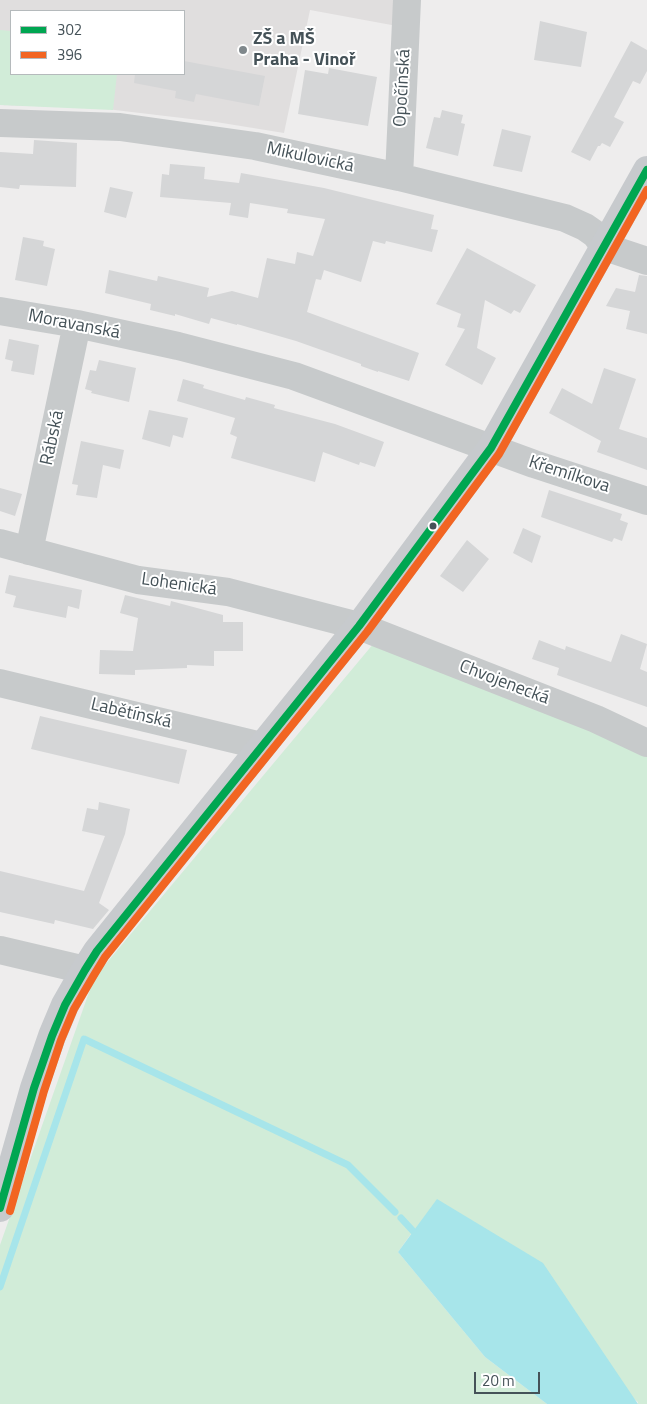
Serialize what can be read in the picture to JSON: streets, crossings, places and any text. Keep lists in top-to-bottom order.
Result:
{
  "streets": {
    "street": [
      "Opočínská",
      "Mikulovická",
      "Moravanská",
      "Rábská",
      "Křemílkova",
      "Lohenická",
      "Chvojenecká",
      "Labětínská"
    ]
  },
  "crossings": [
    ["Opočínská", "Mikulovická"],
    ["Moravanská", "Rábská"],
    ["Moravanská", "Křemílkova"],
    ["Rábská", "Lohenická"],
    ["Lohenická", "Chvojenecká"]
  ],
  "places": ["ZŠ a MŠ Praha - Vinoř"],
  "lines": ["transit line 302", "transit line 396"],
  "legend": ["302", "396"],
  "scale_bar": "20 m"
}
